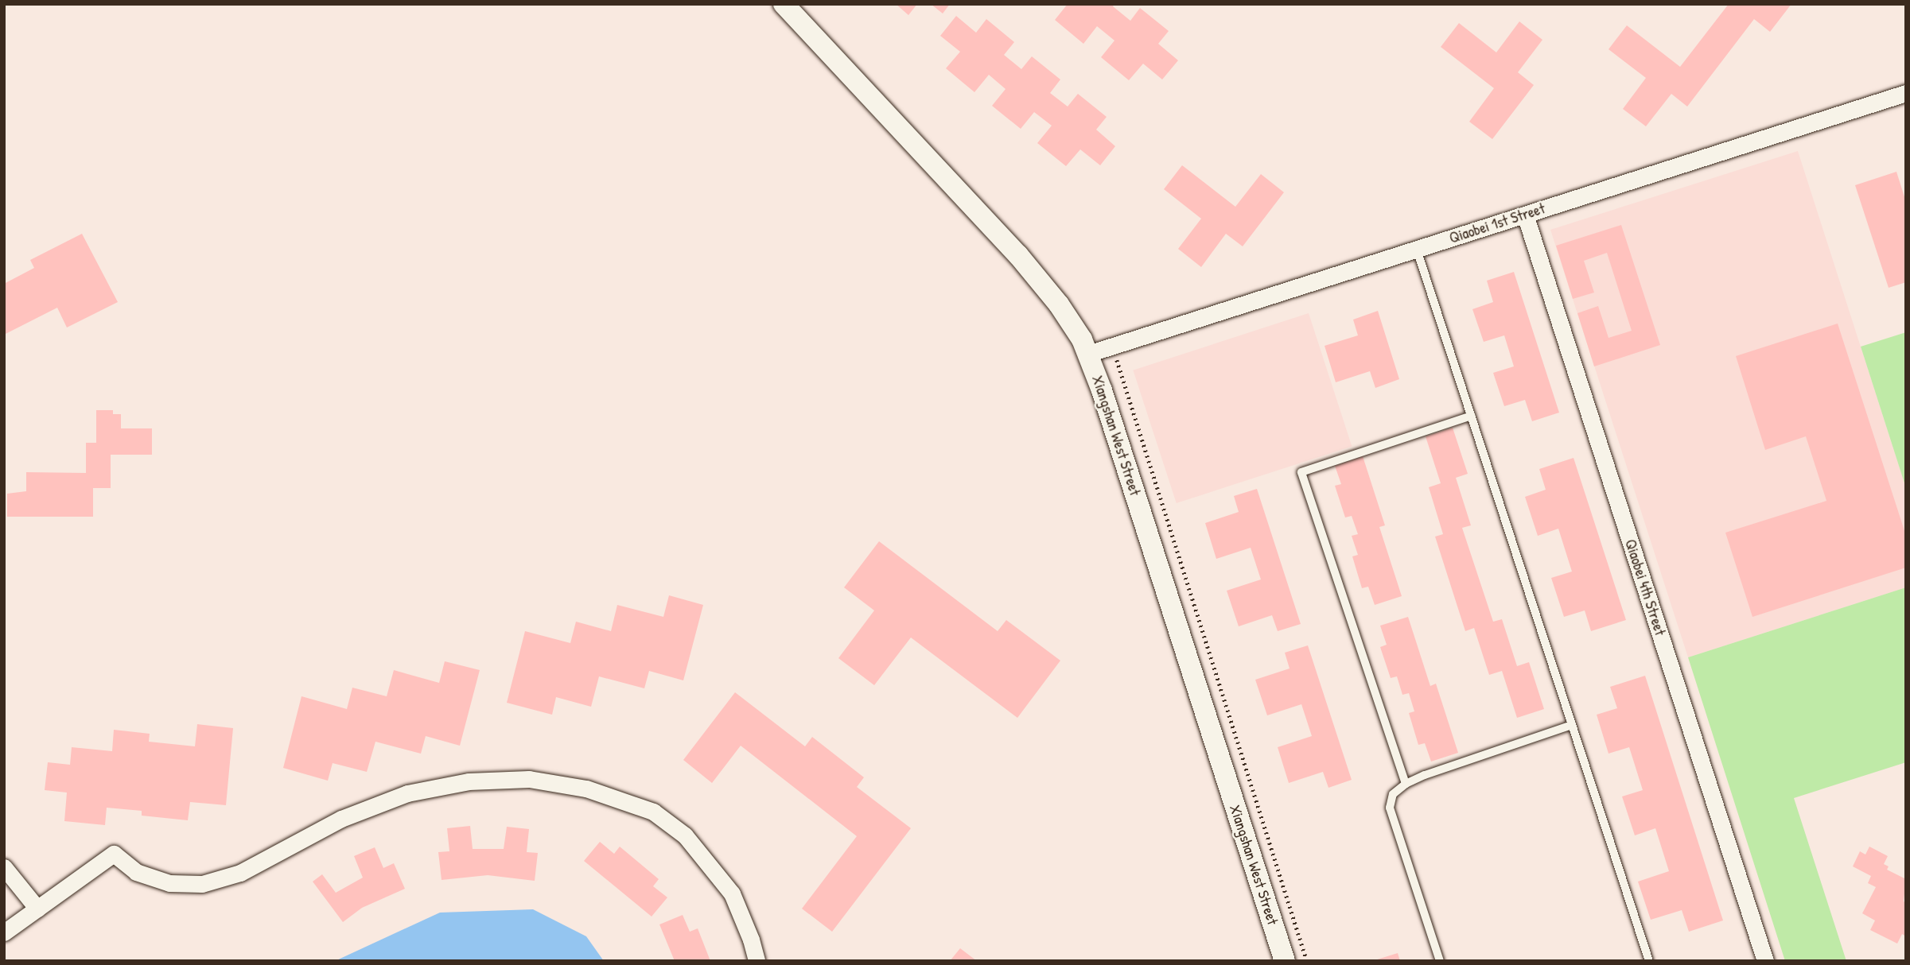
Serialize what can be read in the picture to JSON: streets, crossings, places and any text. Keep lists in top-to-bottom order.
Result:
{
  "streets": {
    "street": ["Qiaobei 1st Street", "Xiangshan West Street", "Qiaobei 4th Street"]
  },
  "crossings": [
    ["Qiaobei 1st Street", "Xiangshan West Street"],
    ["Qiaobei 1st Street", "Qiaobei 4th Street"]
  ]
}
